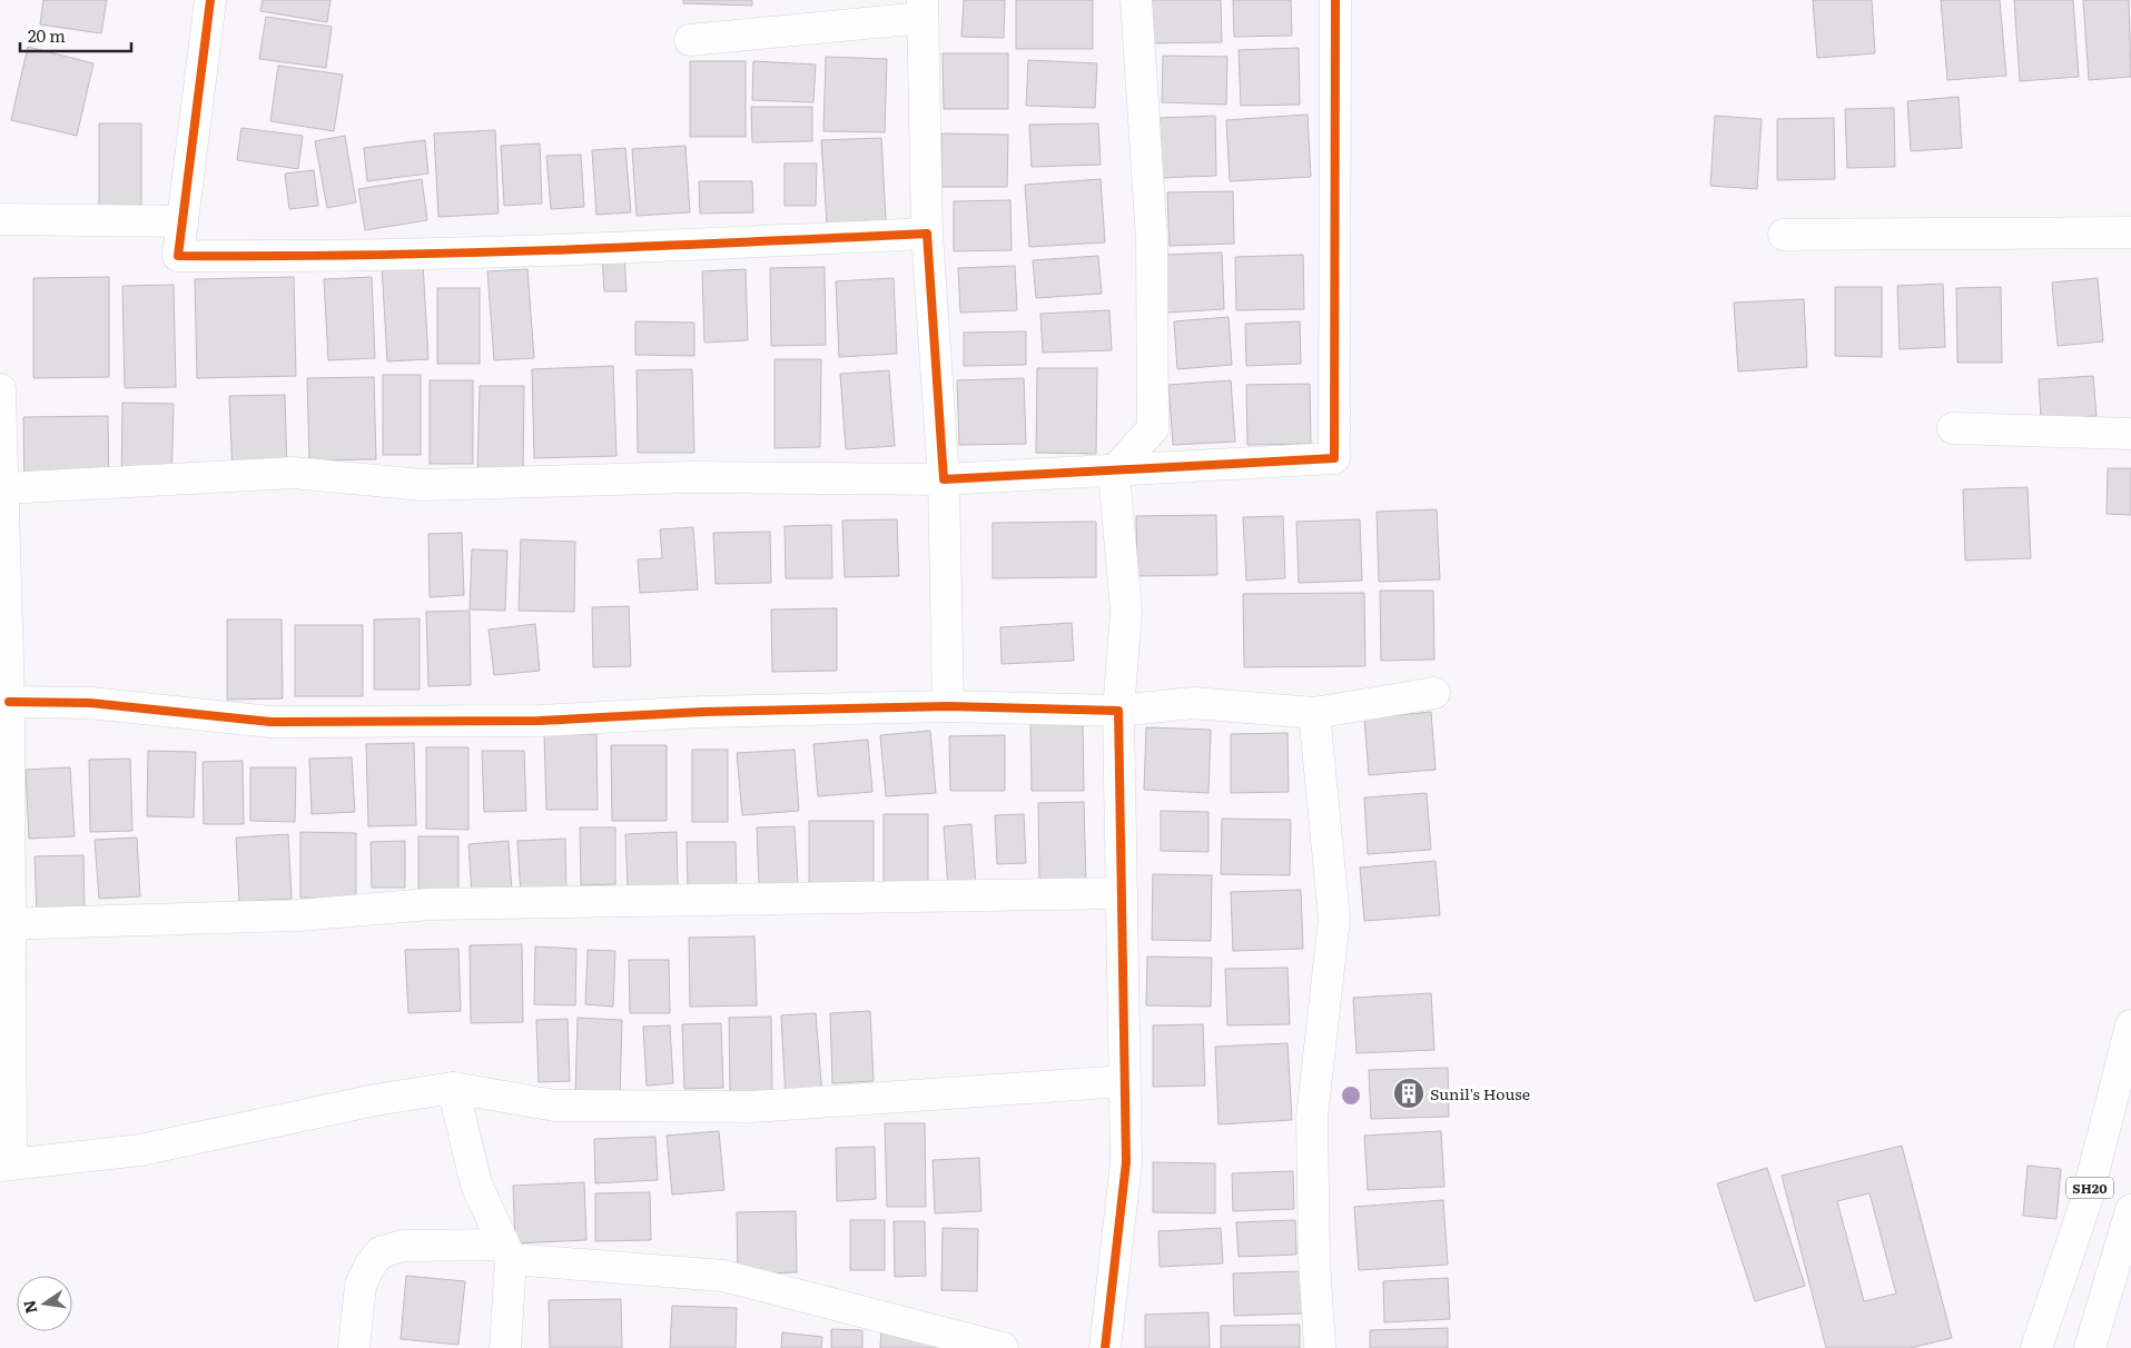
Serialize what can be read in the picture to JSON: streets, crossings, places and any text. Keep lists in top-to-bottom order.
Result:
{
  "streets": {
    "street": ["SH20"]
  },
  "places": {
    "building": ["Sunil's House"]
  },
  "scale_bar": "20 m",
  "north": "left"
}
